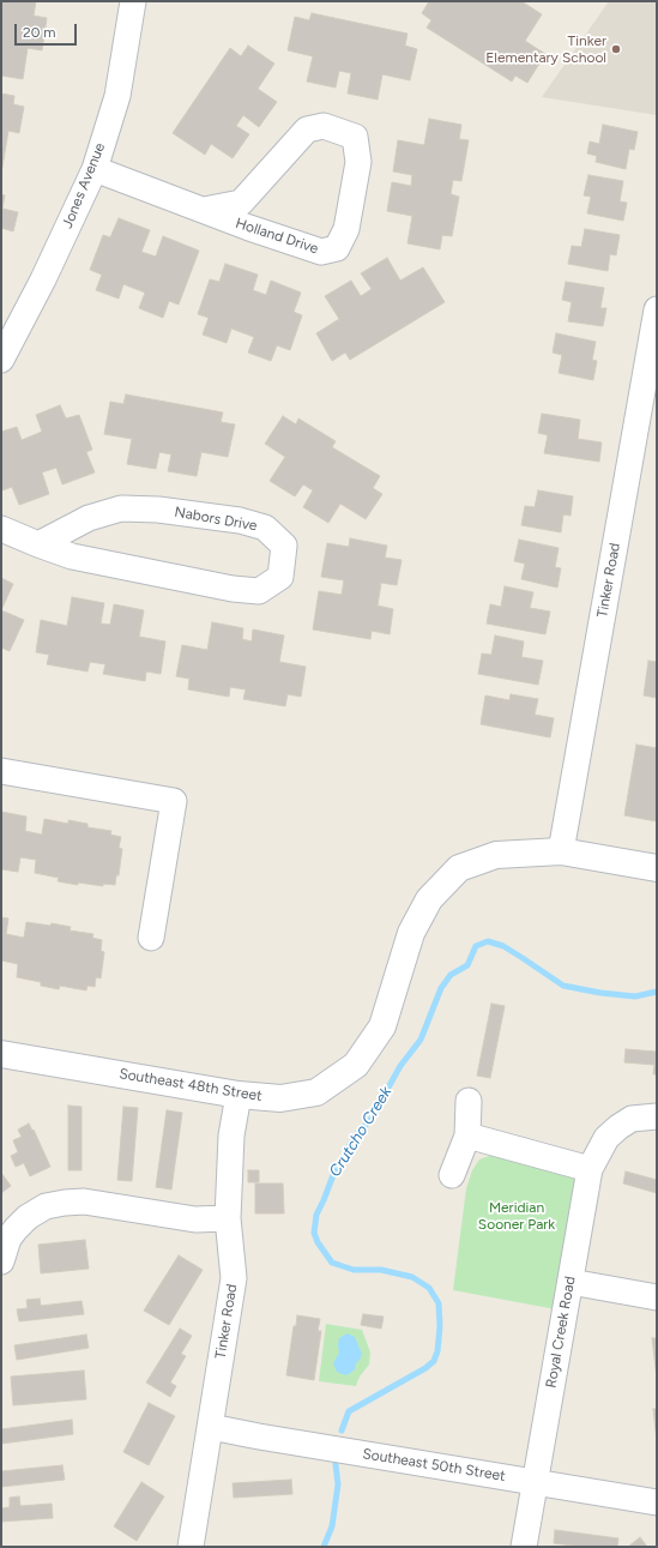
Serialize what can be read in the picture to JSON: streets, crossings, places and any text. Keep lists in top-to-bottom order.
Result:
{
  "streets": {
    "street": [
      "Jones Avenue",
      "Holland Drive",
      "Nabors Drive",
      "Tinker Road",
      "Southeast 48th Street",
      "Royal Creek Road",
      "Southeast 50th Street"
    ]
  },
  "crossings": [
    ["Jones Avenue", "Holland Drive"],
    ["Tinker Road", "Southeast 48th Street"],
    ["Tinker Road", "Southeast 50th Street"],
    ["Royal Creek Road", "Southeast 50th Street"]
  ],
  "water": ["Crutcho Creek"],
  "parks": ["Meridian Sooner Park"],
  "places": ["Tinker Elementary School"],
  "scale_bar": "20 m"
}
